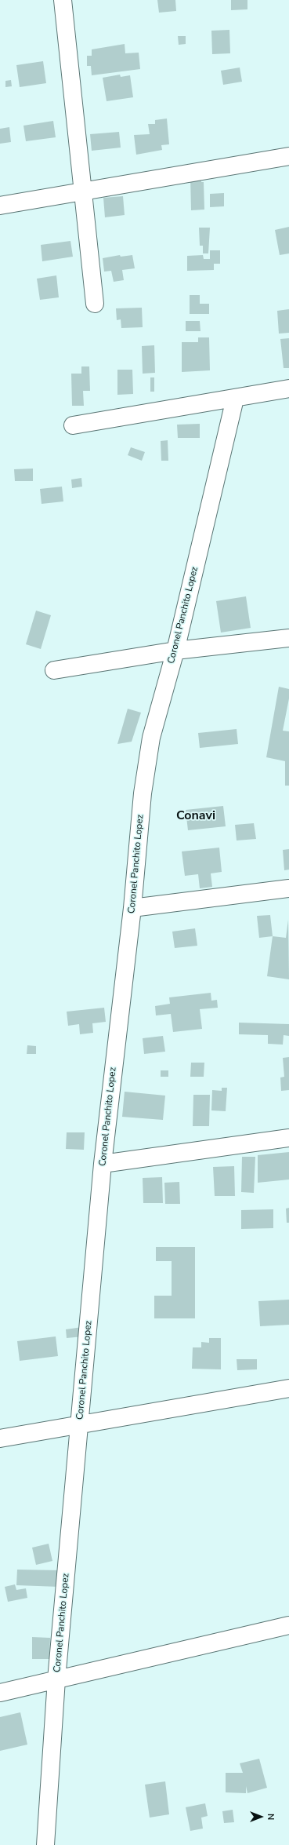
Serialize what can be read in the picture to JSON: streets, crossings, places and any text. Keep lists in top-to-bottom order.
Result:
{
  "streets": {
    "street": ["Coronel Panchito Lopez"]
  },
  "districts": ["Conavi"],
  "north": "right"
}
